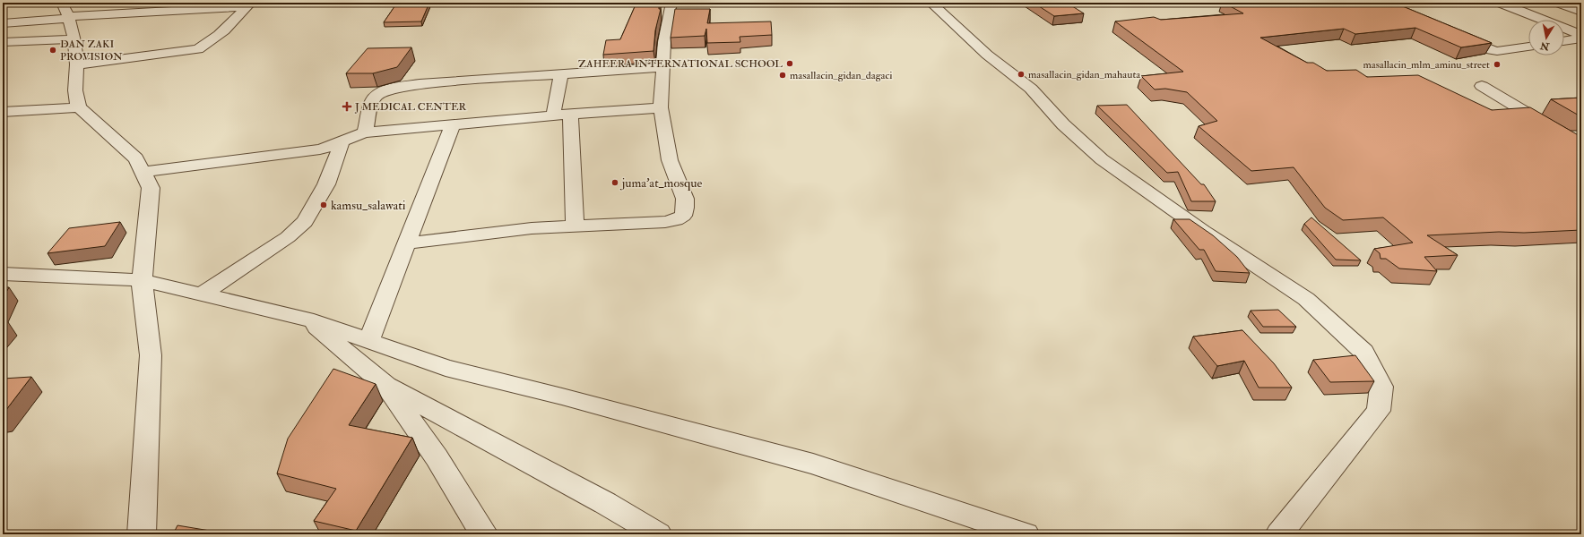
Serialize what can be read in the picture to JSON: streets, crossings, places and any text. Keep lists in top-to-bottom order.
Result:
{
  "places": {
    "other": [
      "DAN ZAKI PROVISION",
      "ZAHEERA INTERNATIONAL SCHOOL",
      "masallacin_mlm_aminu_street",
      "masallacin_gidan_mahauta",
      "masallacin_gidan_dagaci",
      "juma'at_mosque",
      "kamsu_salawati"
    ],
    "health": ["J MEDICAL CENTER"]
  },
  "north": "bottom"
}
